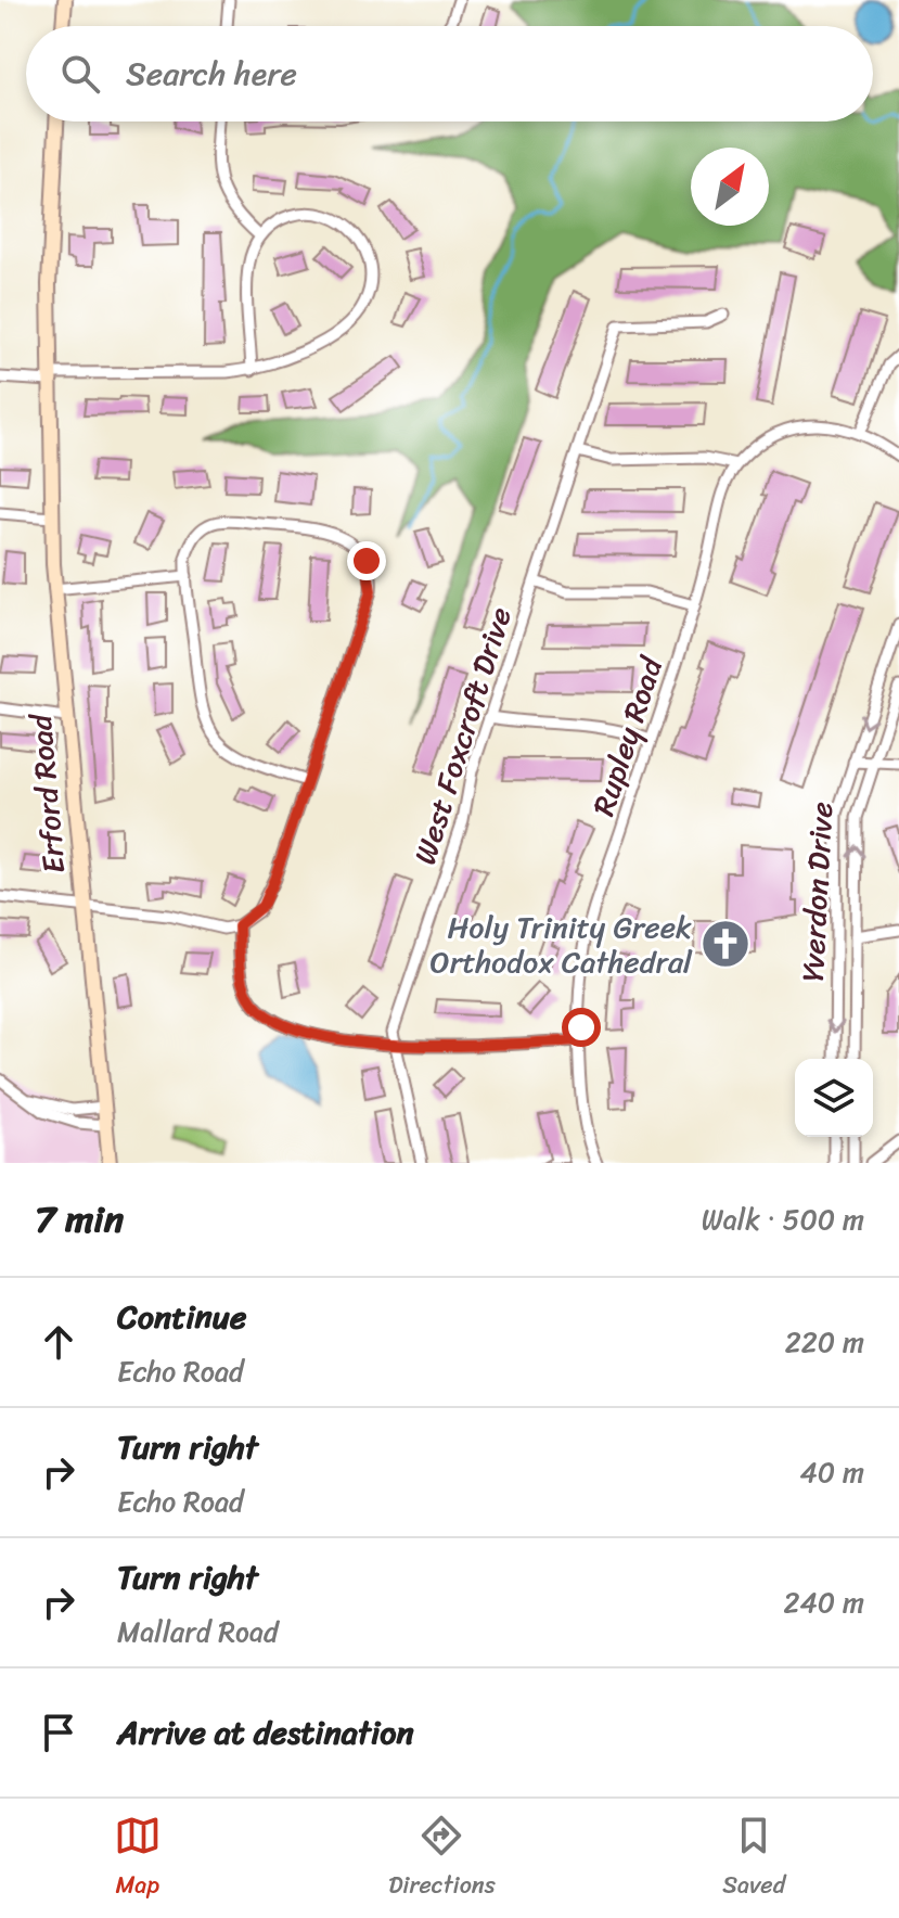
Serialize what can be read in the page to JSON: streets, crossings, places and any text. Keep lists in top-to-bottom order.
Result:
{
  "streets": {
    "street": [
      "West Foxcroft Drive",
      "Rupley Road",
      "Erford Road",
      "Yverdon Drive"
    ]
  },
  "places": {
    "church": ["Holy Trinity Greek Orthodox Cathedral"]
  },
  "north": "top right",
  "page": {
    "search": "Search here",
    "heading": ["7 min", "Walk · 500 m"],
    "list": [
      ["Continue", "Echo Road", "220 m"],
      ["Turn right", "Echo Road", "40 m"],
      ["Turn right", "Mallard Road", "240 m"],
      "Arrive at destination"
    ],
    "nav": ["Map", "Directions", "Saved"]
  }
}
